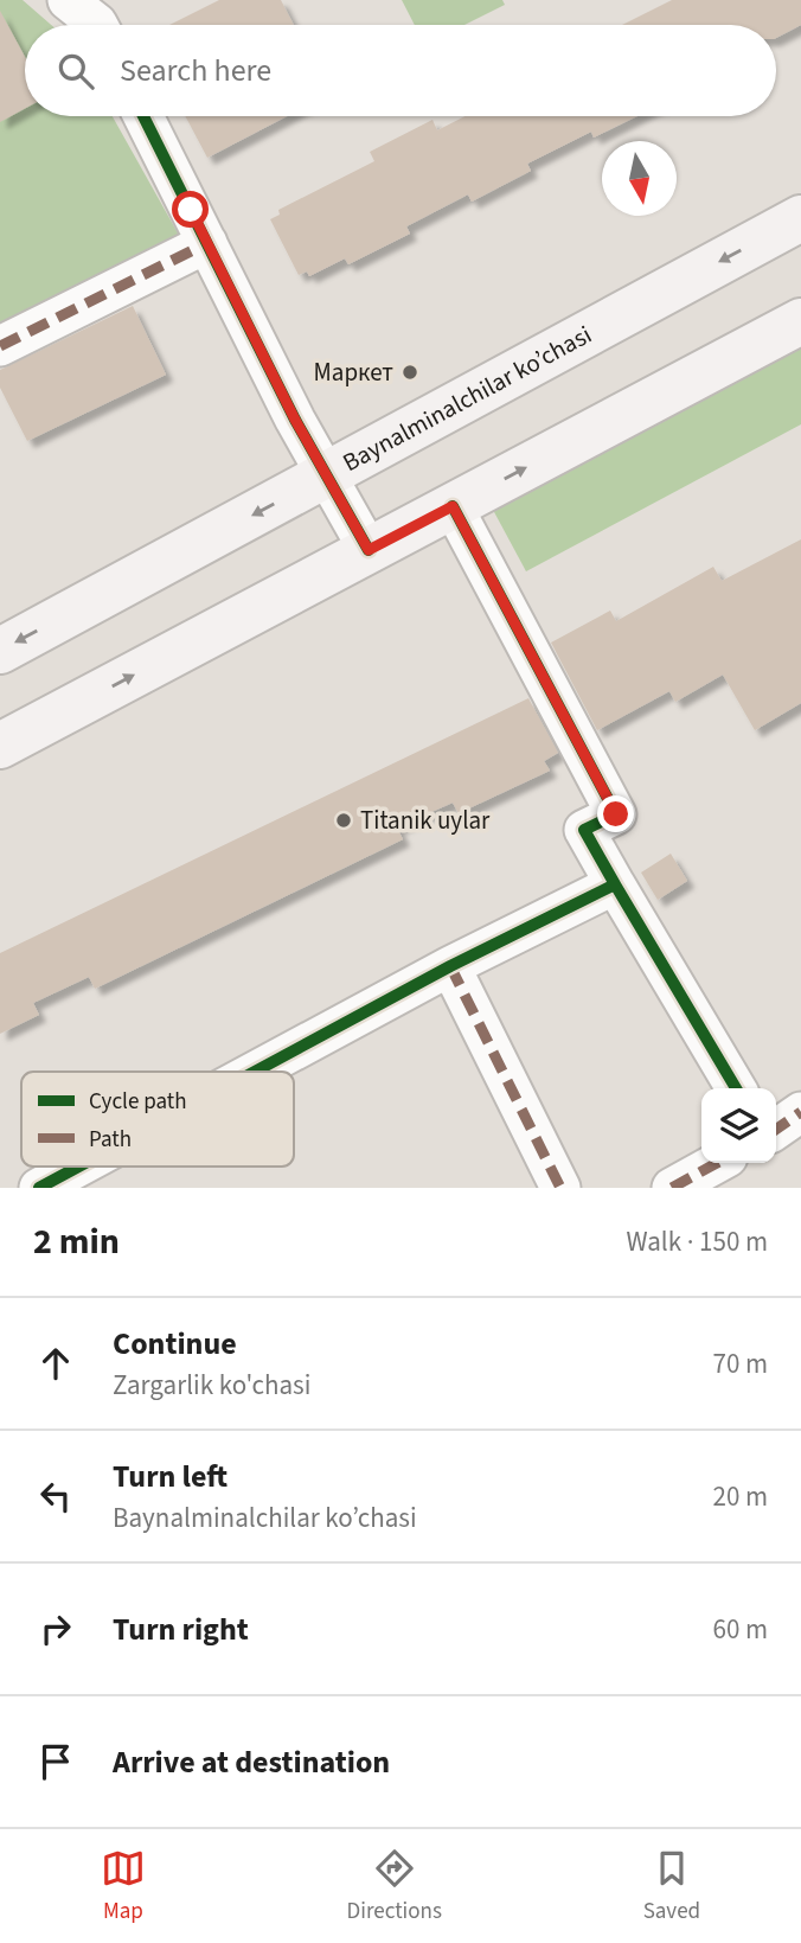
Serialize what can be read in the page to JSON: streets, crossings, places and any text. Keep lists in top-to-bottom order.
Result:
{
  "streets": {
    "main road": ["Baynalminalchilar ko’chasi"]
  },
  "places": ["Маркет", "Titanik uylar"],
  "legend": ["Cycle path", "Path"],
  "north": "bottom",
  "page": {
    "search": "Search here",
    "heading": ["2 min", "Walk · 150 m"],
    "list": [
      ["Continue", "Zargarlik ko'chasi", "70 m"],
      ["Turn left", "Baynalminalchilar ko’chasi", "20 m"],
      ["Turn right", "60 m"],
      "Arrive at destination"
    ],
    "nav": ["Map", "Directions", "Saved"]
  }
}
